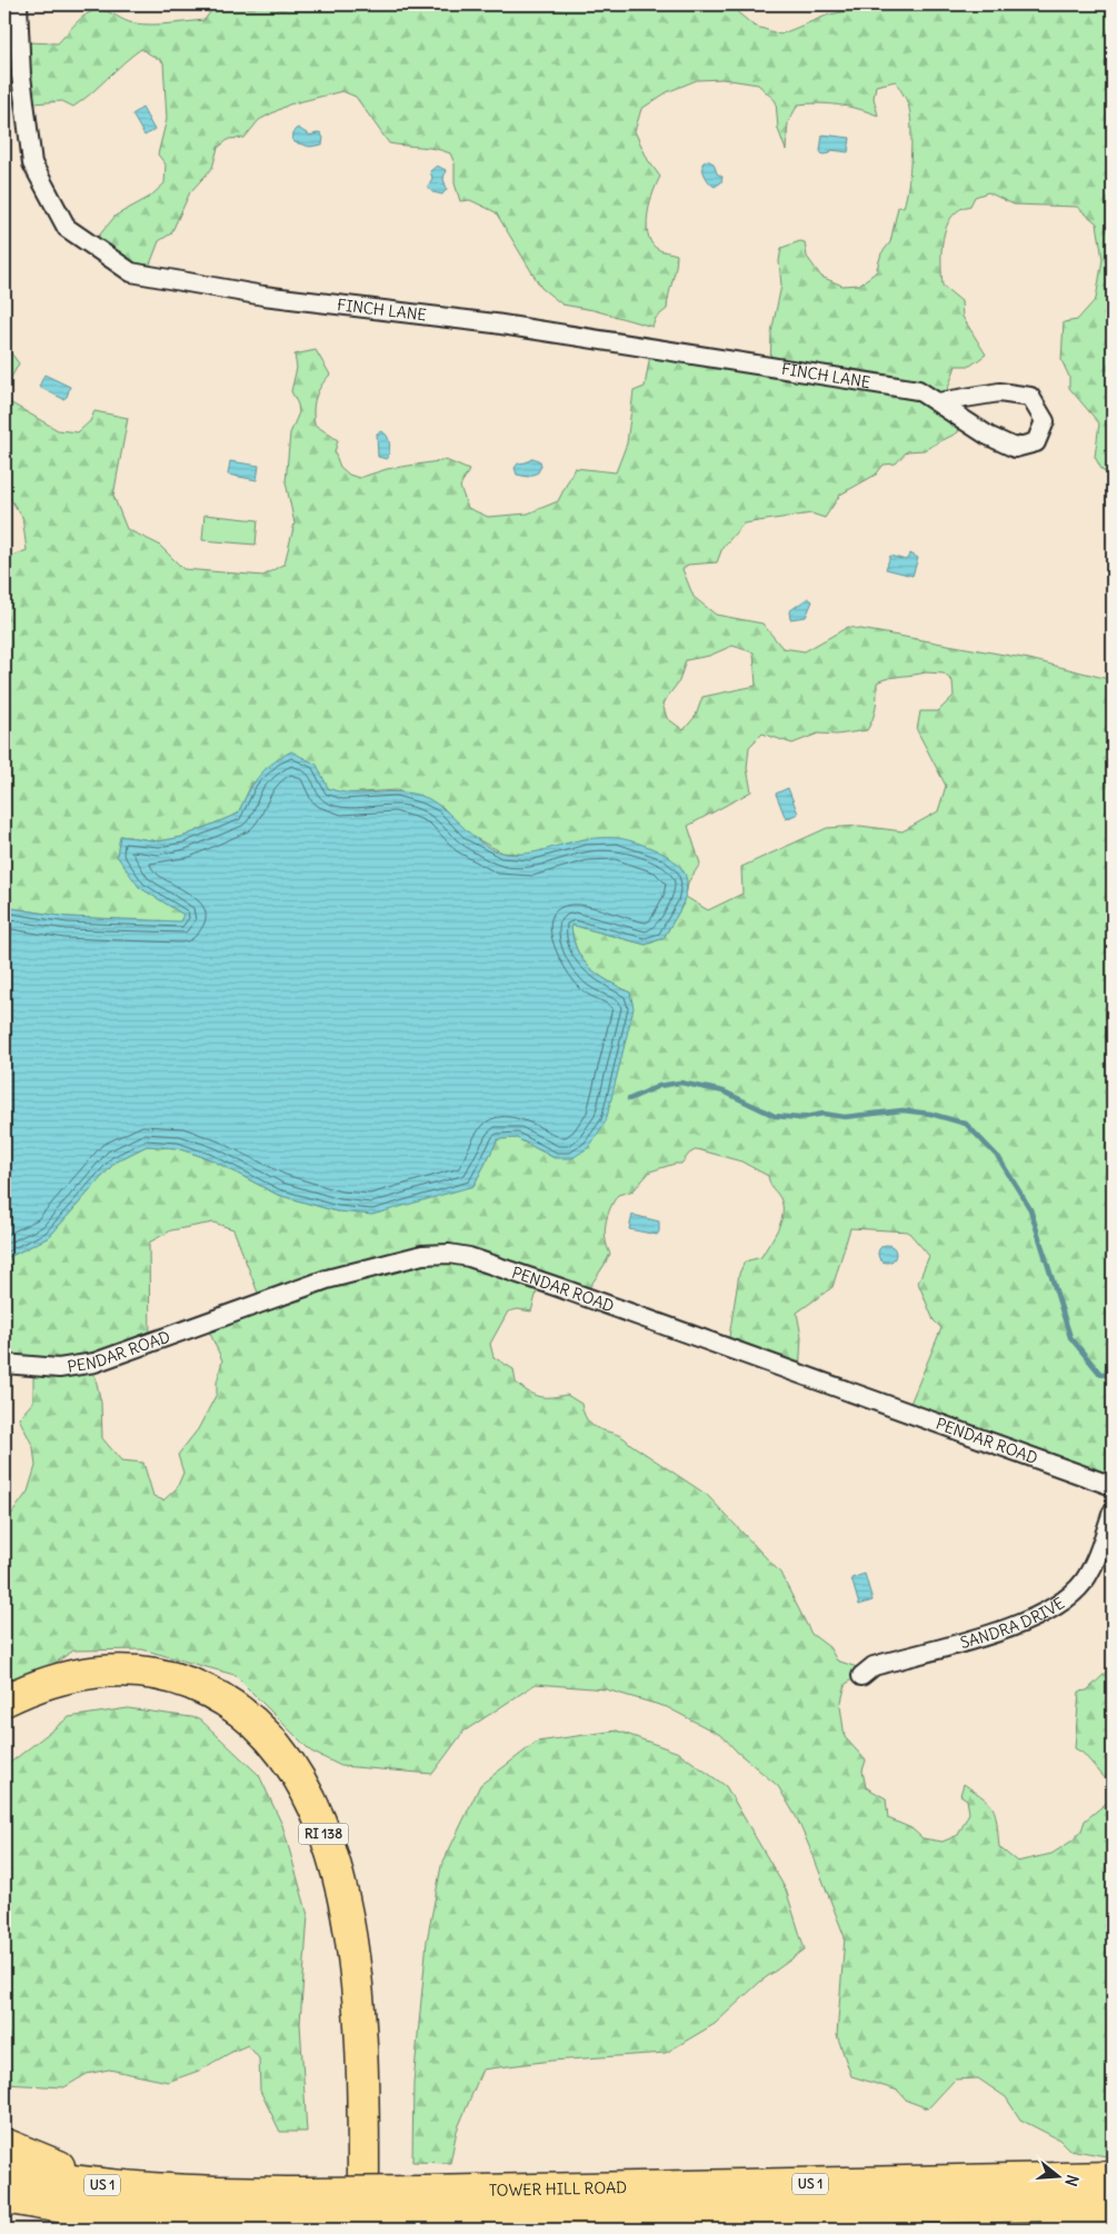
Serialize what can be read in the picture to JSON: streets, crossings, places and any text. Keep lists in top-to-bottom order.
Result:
{
  "streets": {
    "highway": ["RI 138", "US 1", "TOWER HILL ROAD"],
    "street": ["FINCH LANE", "PENDAR ROAD", "SANDRA DRIVE"]
  },
  "north": "right"
}
